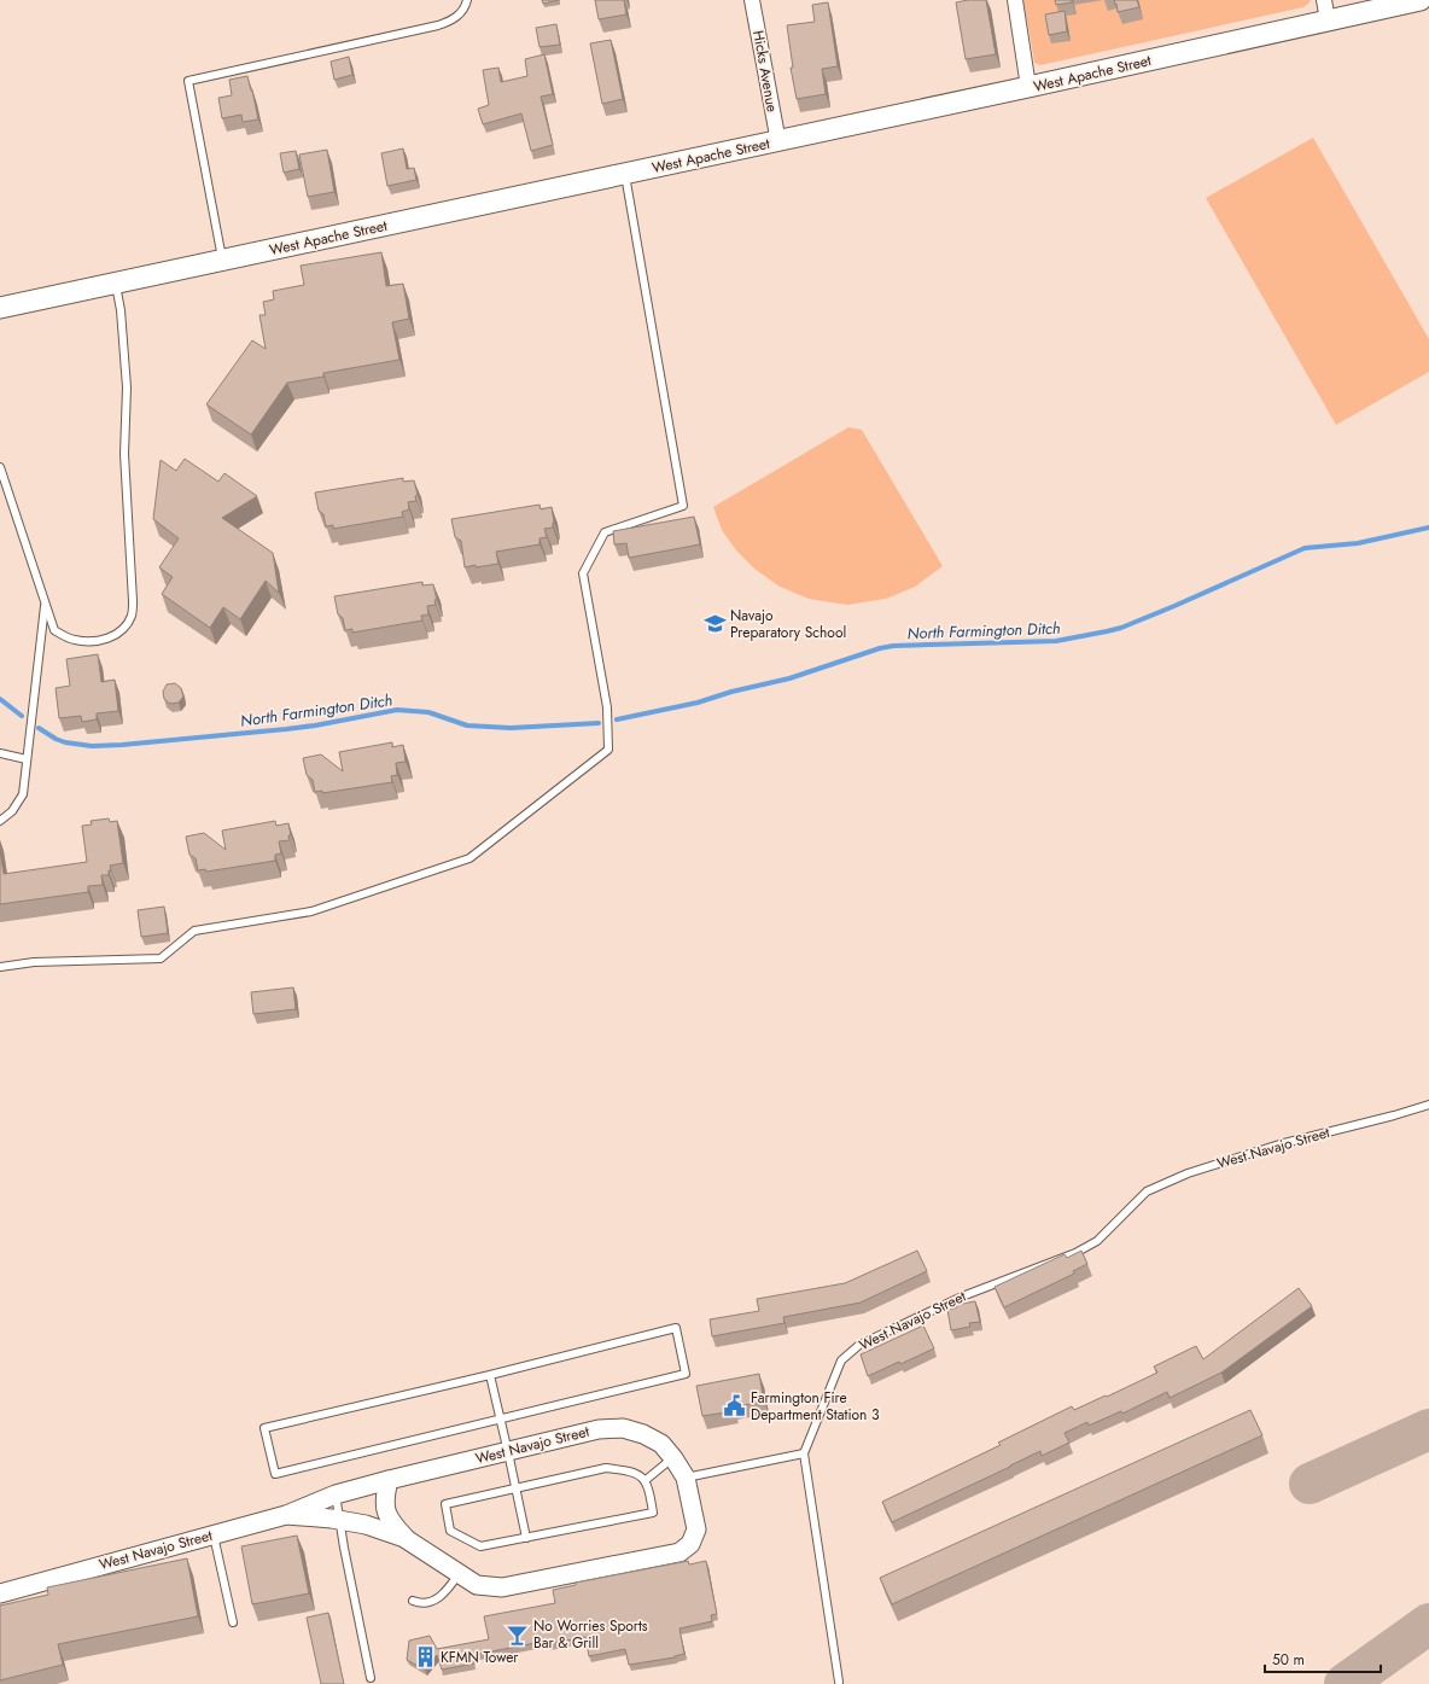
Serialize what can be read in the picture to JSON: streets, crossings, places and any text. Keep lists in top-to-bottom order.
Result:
{
  "streets": {
    "main road": ["West Apache Street"],
    "street": ["Hicks Avenue", "West Navajo Street"]
  },
  "crossings": [
    ["Hicks Avenue", "West Apache Street"]
  ],
  "water": ["North Farmington Ditch"],
  "places": {
    "school or university": ["Navajo Preparatory School"],
    "public building": ["Farmington Fire Department Station 3"],
    "bar": ["No Worries Sports Bar & Grill"],
    "building": ["KFMN Tower"]
  },
  "scale_bar": "50 m"
}
